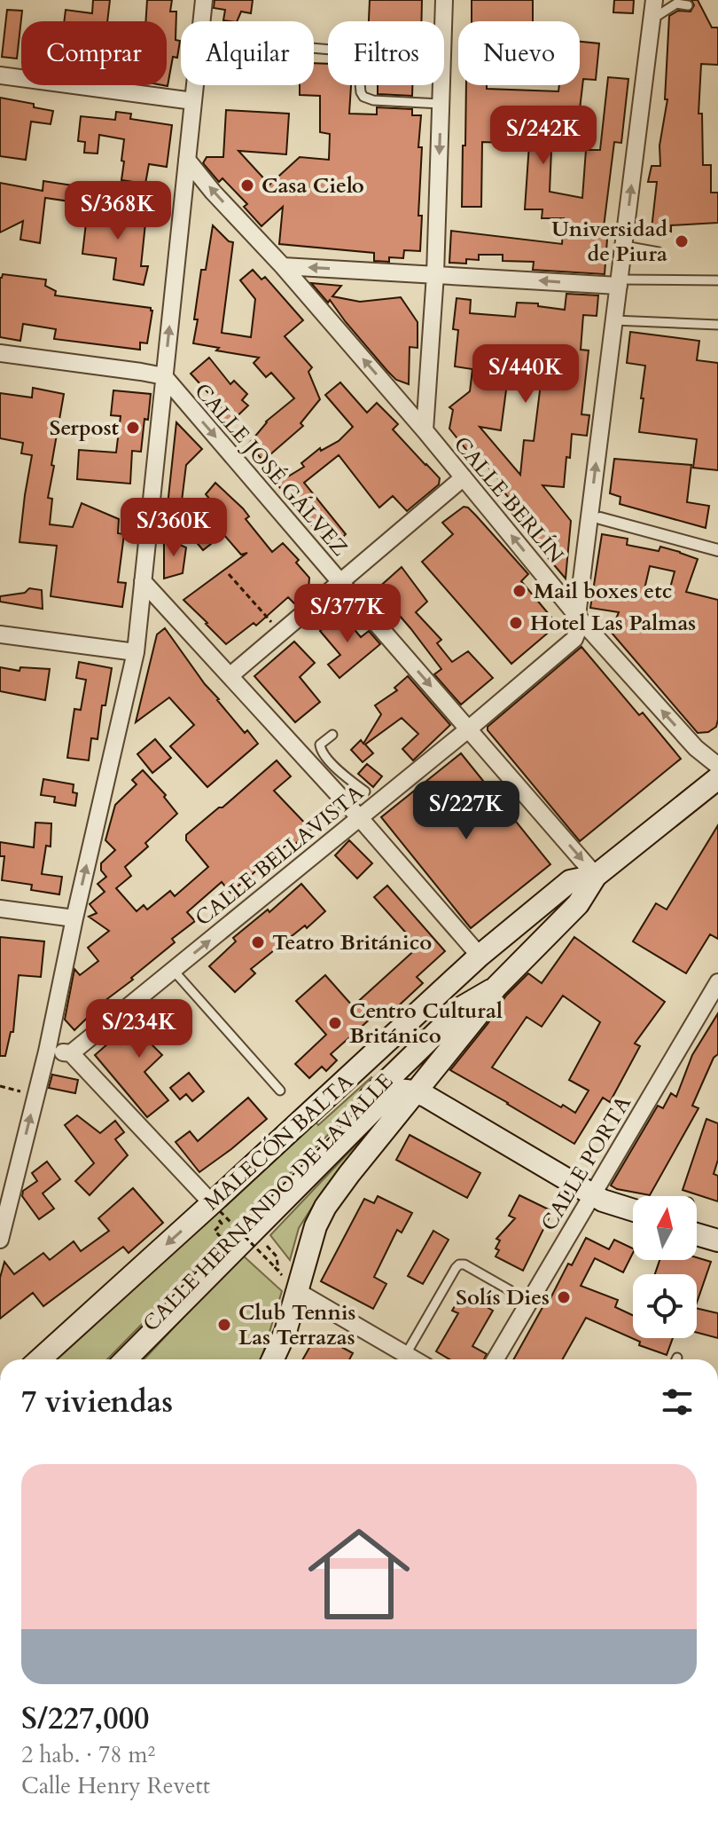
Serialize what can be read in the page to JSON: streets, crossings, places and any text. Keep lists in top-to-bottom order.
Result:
{
  "streets": {
    "main road": ["MALECÓN BALTA", "CALLE HERNANDO DE LAVALLE"],
    "street": [
      "CALLE JOSÉ GÁLVEZ",
      "CALLE BERLÍN",
      "CALLE BELLAVISTA",
      "CALLE PORTA"
    ]
  },
  "crossings": [
    ["CALLE JOSÉ GÁLVEZ", "CALLE BELLAVISTA"],
    ["CALLE JOSÉ GÁLVEZ", "MALECÓN BALTA"],
    ["CALLE BERLÍN", "CALLE BELLAVISTA"]
  ],
  "one_way": ["CALLE BERLÍN", "CALLE BELLAVISTA"],
  "places": [
    "Casa Cielo",
    "Universidad de Piura",
    "Serpost",
    "Mail boxes etc",
    "Hotel Las Palmas",
    "Teatro Británico",
    "Centro Cultural Británico",
    "Solís Dies",
    "Club Tennis Las Terrazas"
  ],
  "north": "top",
  "page": {
    "chip": [
      "Comprar",
      "Alquilar",
      "Filtros",
      "Nuevo"
    ],
    "price": [
      "S/242K",
      "S/368K",
      "S/440K",
      "S/360K",
      "S/377K",
      "S/227K",
      "S/234K"
    ],
    "heading": "7 viviendas",
    "list": [
      {
        "name": "S/227,000",
        "note": "2 hab. · 78 m² · Calle Henry Revett"
      }
    ]
  }
}
